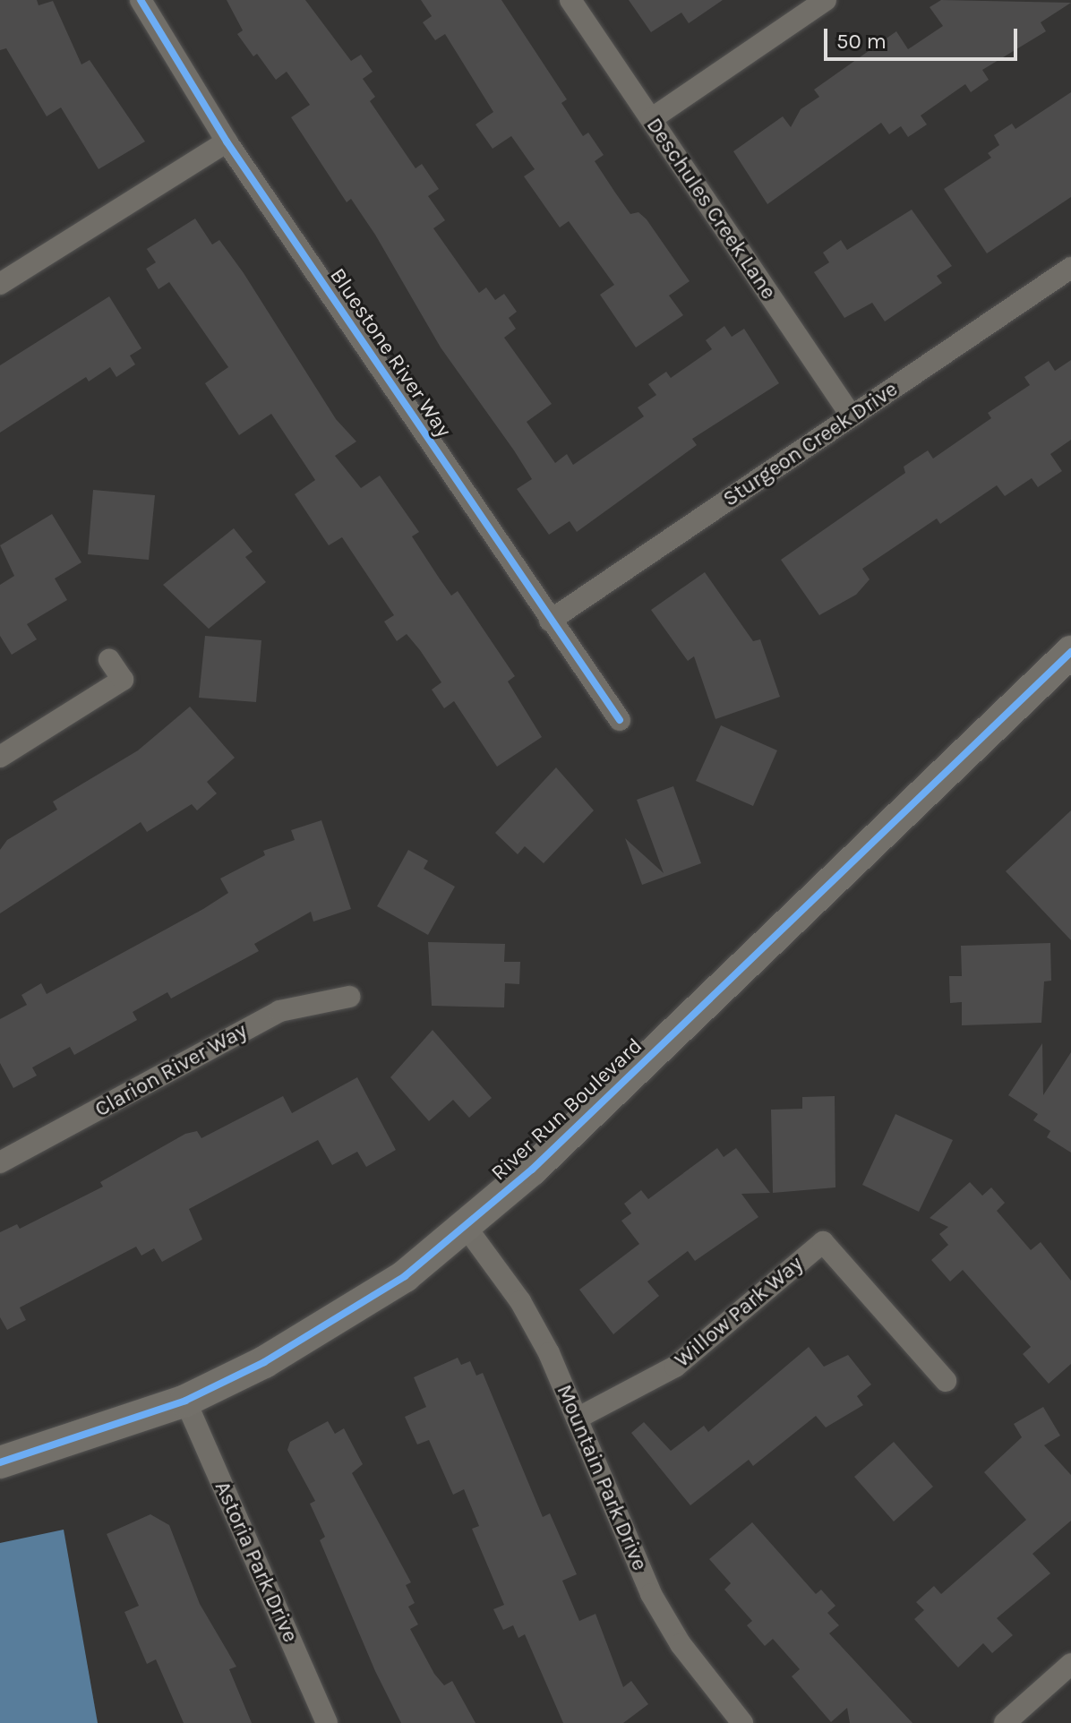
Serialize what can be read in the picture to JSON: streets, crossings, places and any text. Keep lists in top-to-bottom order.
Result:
{
  "streets": {
    "street": [
      "Deschules Creek Lane",
      "Bluestone River Way",
      "Sturgeon Creek Drive",
      "Clarion River Way",
      "River Run Boulevard",
      "Willow Park Way",
      "Mountain Park Drive",
      "Astoria Park Drive"
    ]
  },
  "crossings": [
    ["Deschules Creek Lane", "Sturgeon Creek Drive"],
    ["Bluestone River Way", "Sturgeon Creek Drive"],
    ["River Run Boulevard", "Mountain Park Drive"],
    ["River Run Boulevard", "Astoria Park Drive"],
    ["Willow Park Way", "Mountain Park Drive"]
  ],
  "scale_bar": "50 m"
}
